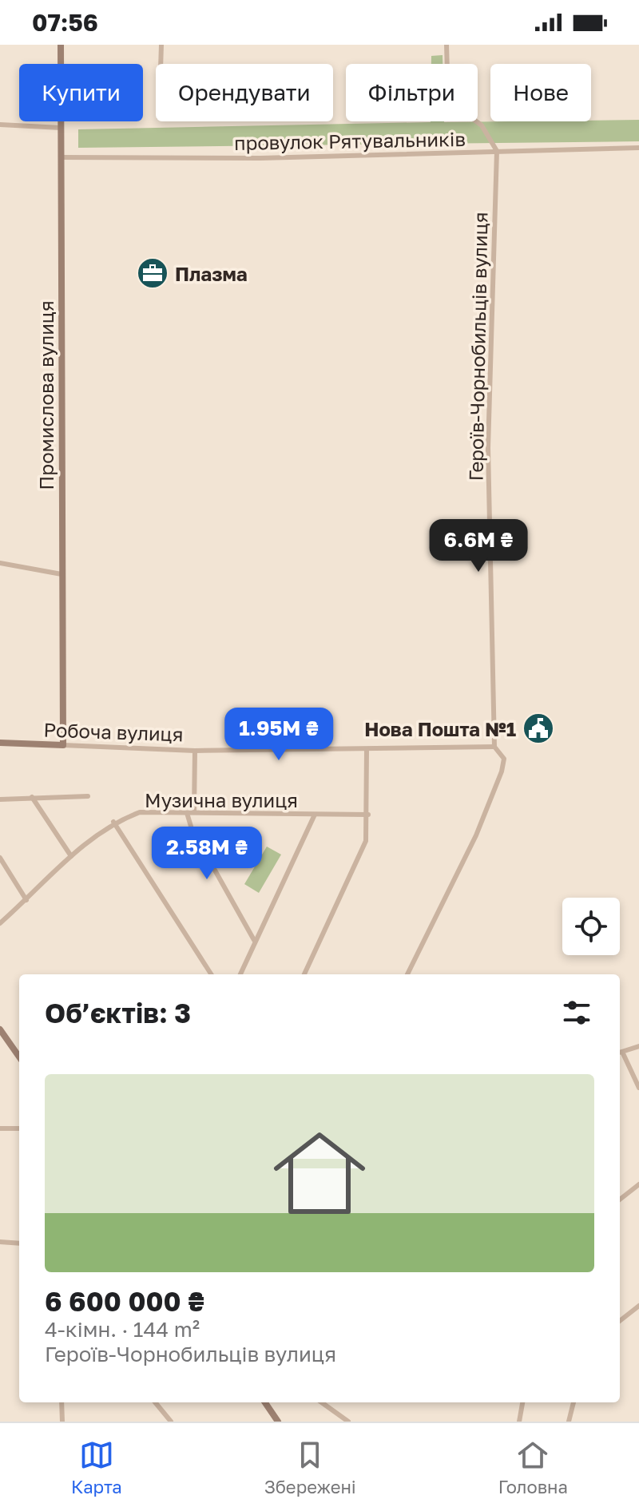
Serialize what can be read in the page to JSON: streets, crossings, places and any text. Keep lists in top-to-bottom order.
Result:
{
  "streets": {
    "street": [
      "провулок Рятувальників",
      "Героїв-Чорнобильців вулиця",
      "Промислова вулиця",
      "Робоча вулиця",
      "Музична вулиця"
    ]
  },
  "crossings": [
    ["провулок Рятувальників", "Героїв-Чорнобильців вулиця"],
    ["провулок Рятувальників", "Промислова вулиця"],
    ["Героїв-Чорнобильців вулиця", "Робоча вулиця"],
    ["Промислова вулиця", "Робоча вулиця"]
  ],
  "places": {
    "office": ["Плазма"],
    "public building": ["Нова Пошта №1"]
  },
  "page": {
    "status": "07:56",
    "chip": [
      "Купити",
      "Орендувати",
      "Фільтри",
      "Нове"
    ],
    "price": ["6.6M ₴", "1.95M ₴", "2.58M ₴"],
    "heading": "Об’єктів: 3",
    "list": [
      {
        "name": "6 600 000 ₴",
        "note": "4-кімн. · 144 m² · Героїв-Чорнобильців вулиця"
      }
    ],
    "tabs": ["Карта", "Збережені", "Головна"]
  }
}
